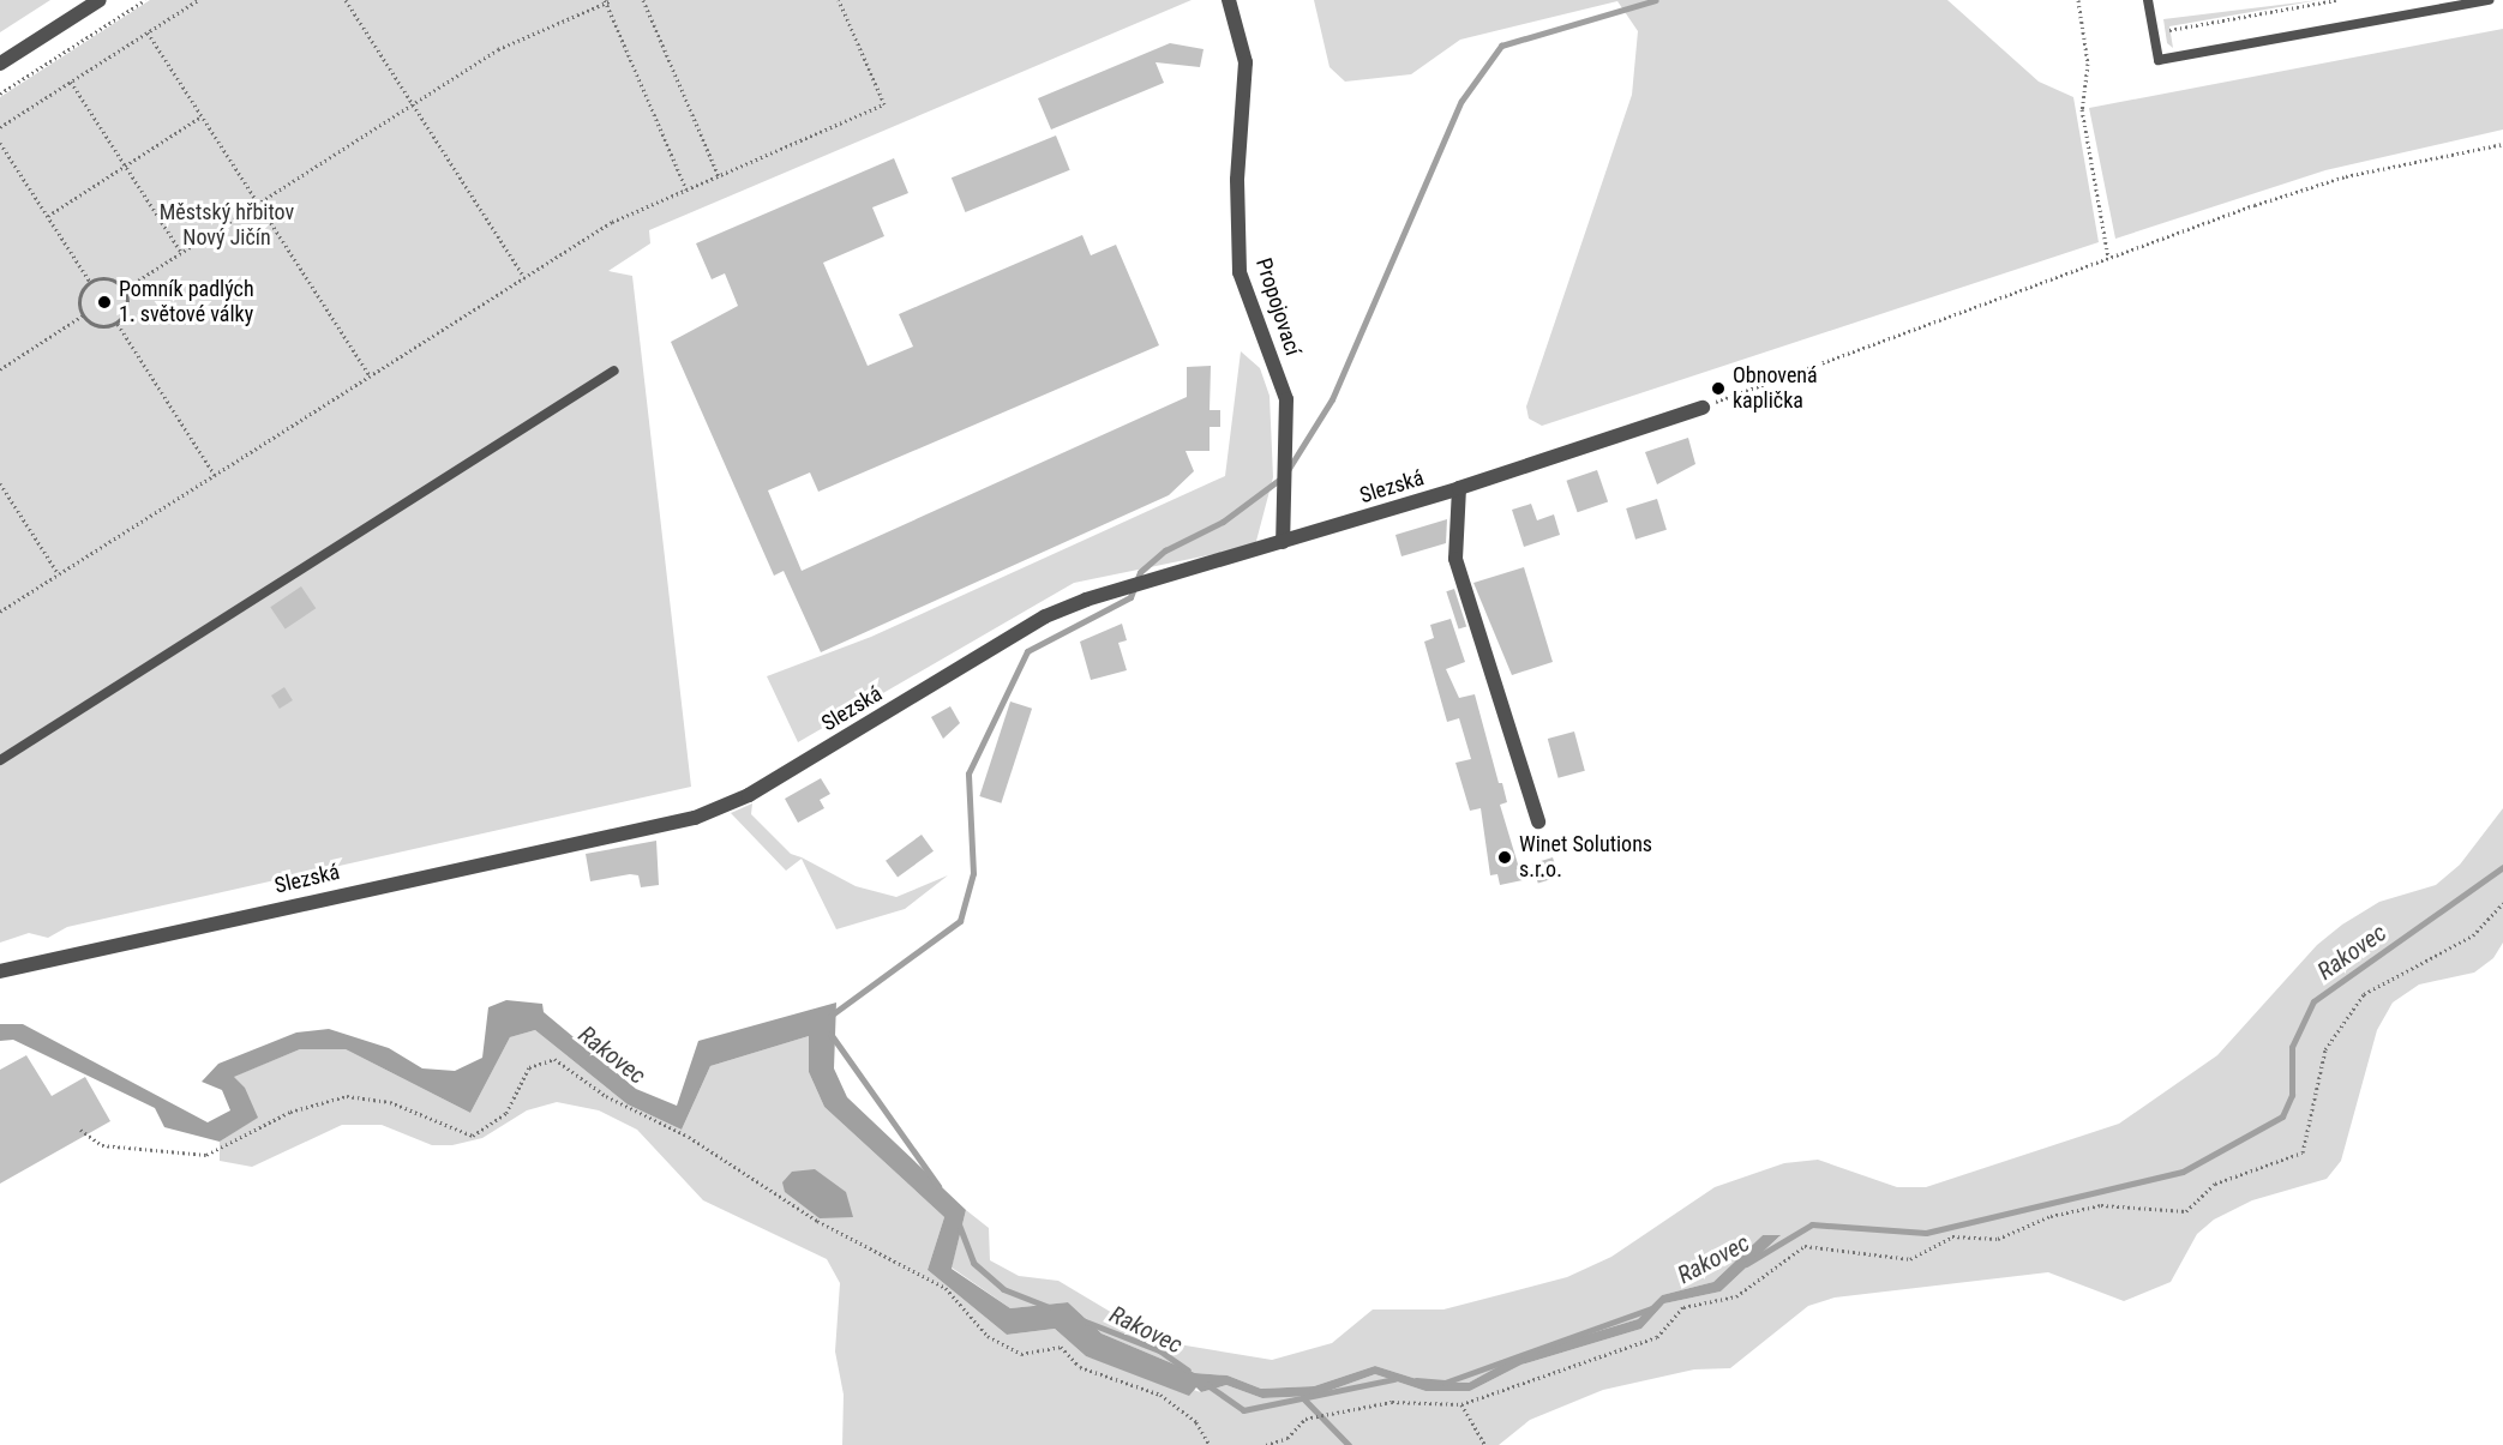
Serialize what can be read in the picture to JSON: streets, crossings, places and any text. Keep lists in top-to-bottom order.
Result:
{
  "streets": {
    "street": ["Propojovací", "Slezská"]
  },
  "crossings": [
    ["Propojovací", "Slezská"]
  ],
  "water": ["Rakovec"],
  "parks": ["Městský hřbitov Nový Jičín"],
  "places": ["Pomník padlých 1. světové války", "Obnovená kaplička", "Winet Solutions s.r.o."]
}
